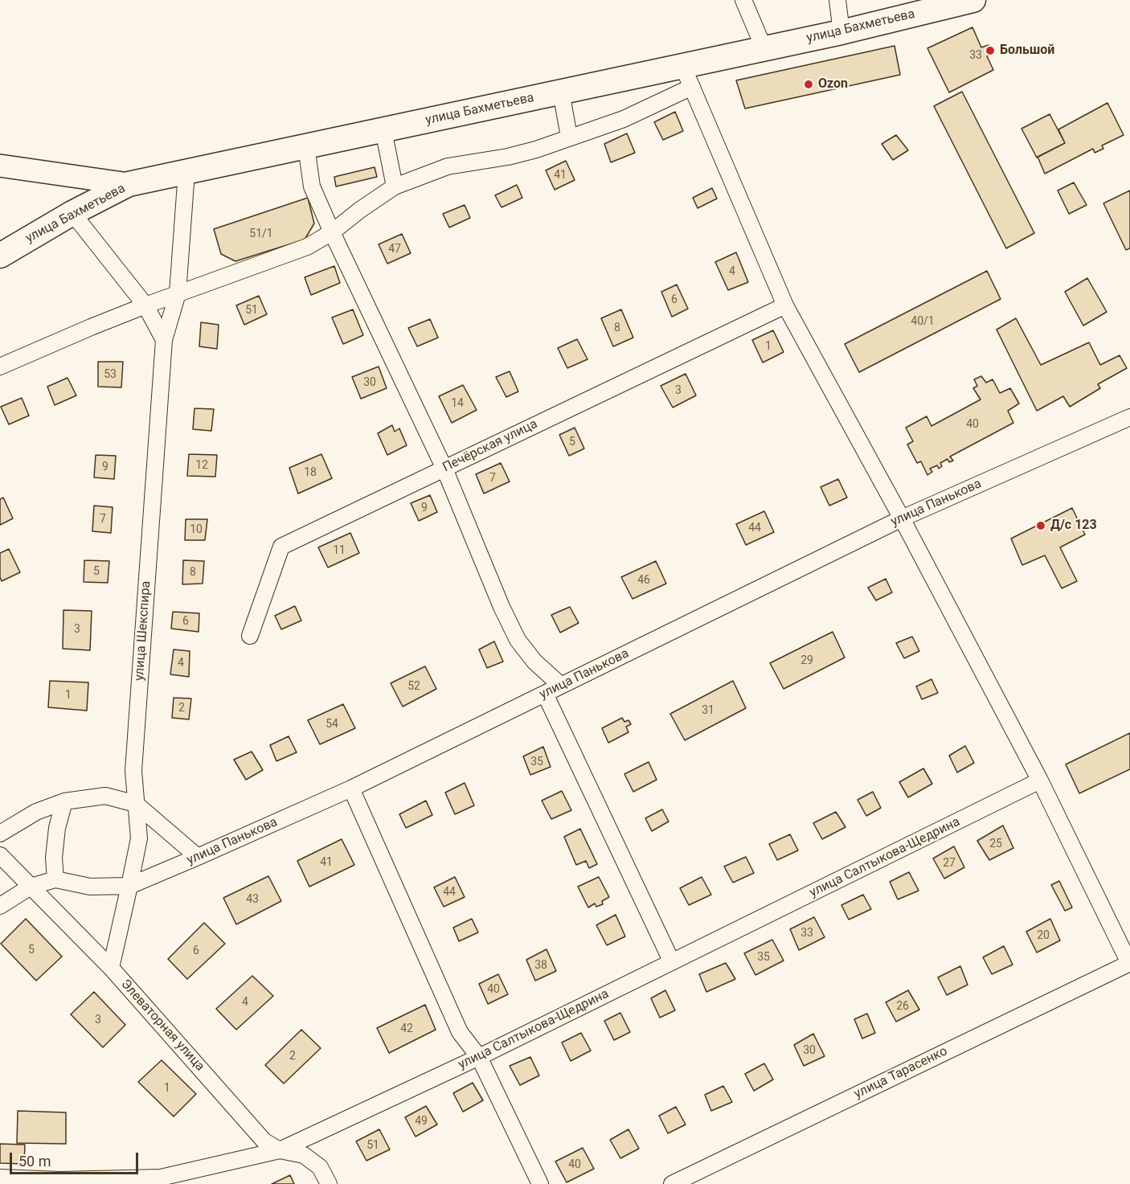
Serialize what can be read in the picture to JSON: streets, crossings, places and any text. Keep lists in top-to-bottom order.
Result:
{
  "streets": {
    "main road": ["улица Бахметьева"],
    "street": [
      "Печёрская улица",
      "улица Панькова",
      "улица Шекспира",
      "улица Салтыкова-Щедрина",
      "Элеваторная улица",
      "улица Тарасенко"
    ]
  },
  "crossings": [
    ["улица Бахметьева", "улица Шекспира"],
    ["улица Панькова", "улица Шекспира"],
    ["улица Панькова", "Элеваторная улица"],
    ["улица Шекспира", "Элеваторная улица"],
    ["улица Салтыкова-Щедрина", "Элеваторная улица"]
  ],
  "places": ["Большой", "Ozon", "Д/с 123"],
  "house_numbers": [
    "33",
    "41",
    "51/1",
    "47",
    "4",
    "6",
    "51",
    "40/1",
    "8",
    "1",
    "53",
    "30",
    "3",
    "14",
    "40",
    "5",
    "12",
    "9",
    "18",
    "7",
    "9",
    "7",
    "44",
    "10",
    "11",
    "5",
    "8",
    "46",
    "6",
    "3",
    "29",
    "4",
    "52",
    "1",
    "2",
    "31",
    "54",
    "35",
    "25",
    "41",
    "27",
    "44",
    "43",
    "33",
    "20",
    "5",
    "6",
    "35",
    "38",
    "40",
    "4",
    "26",
    "3",
    "42",
    "30",
    "2",
    "1",
    "49",
    "51",
    "40"
  ],
  "scale_bar": "50 m"
}
